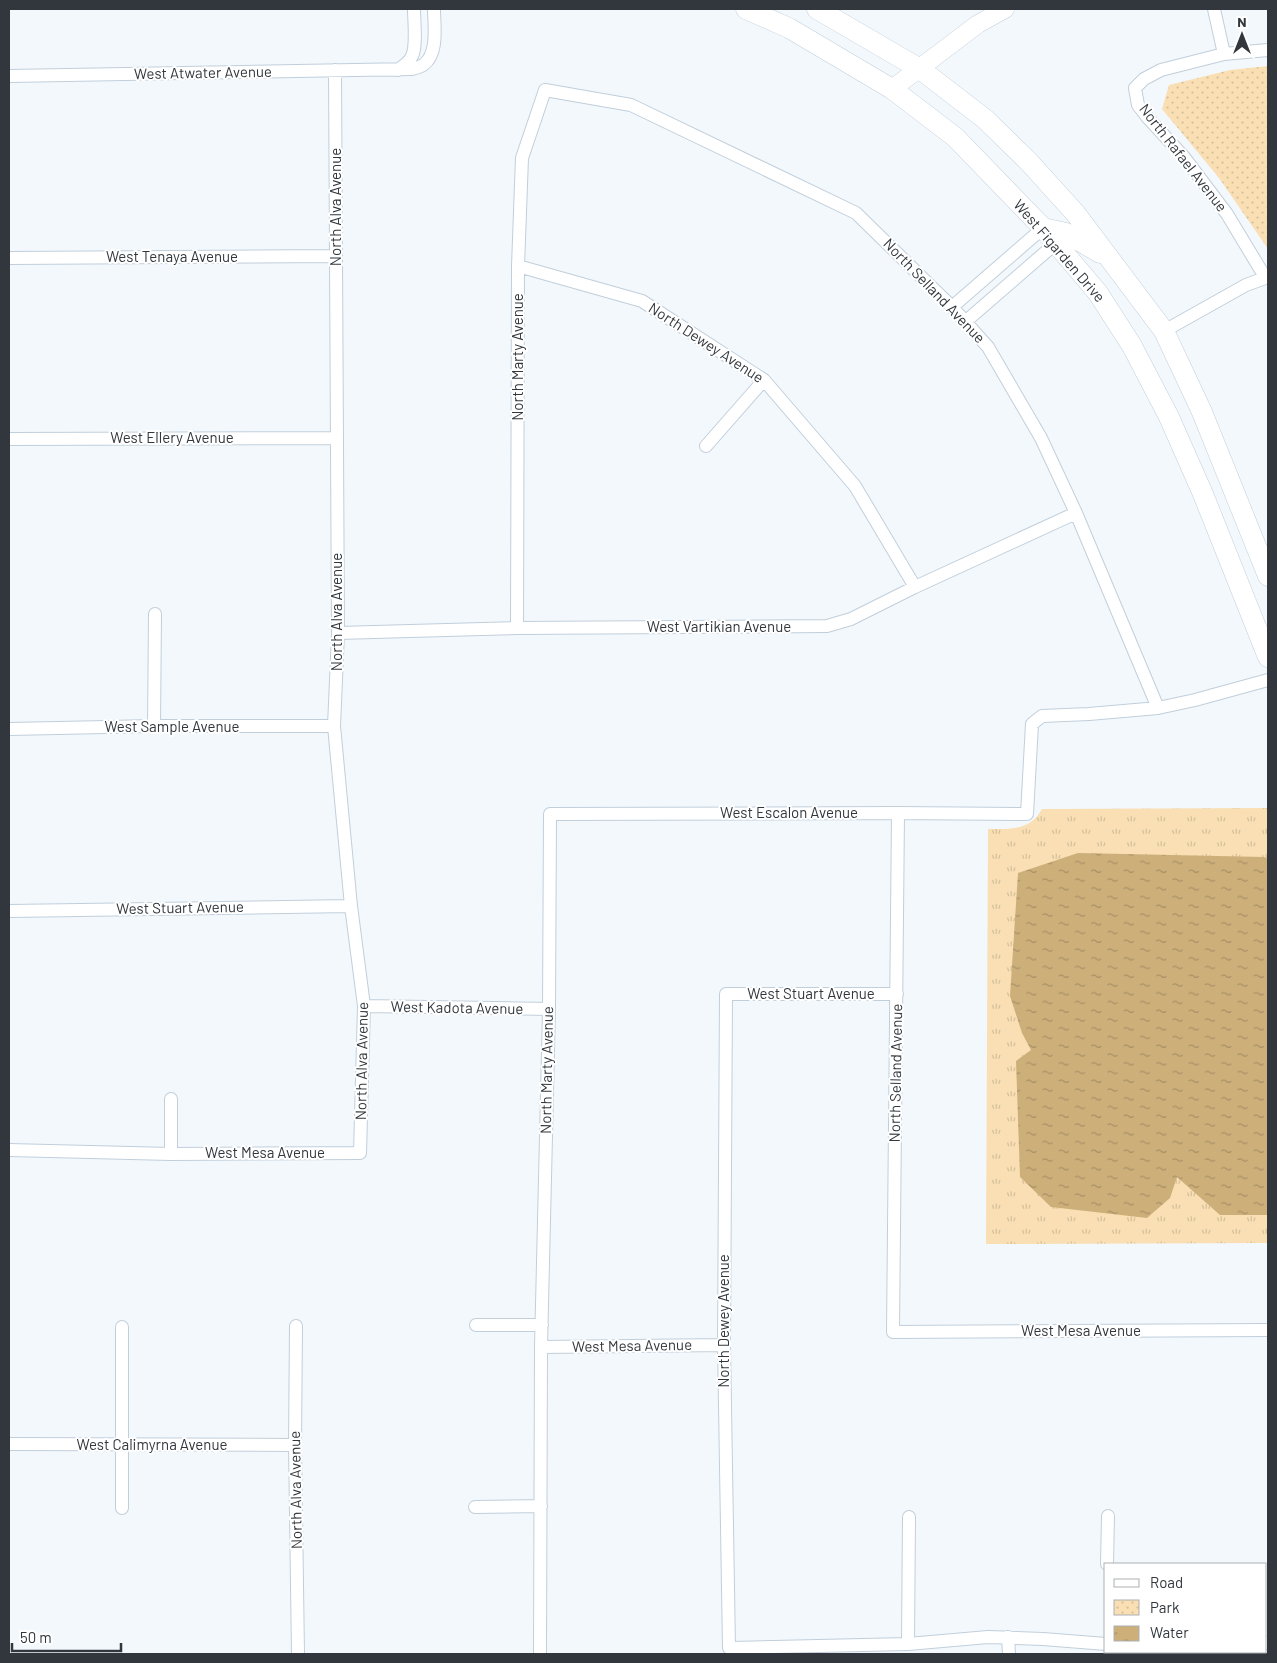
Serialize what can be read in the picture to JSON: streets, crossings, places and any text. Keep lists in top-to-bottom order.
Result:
{
  "streets": {
    "main road": ["West Figarden Drive"],
    "street": [
      "West Atwater Avenue",
      "North Rafael Avenue",
      "North Alva Avenue",
      "West Tenaya Avenue",
      "North Selland Avenue",
      "North Dewey Avenue",
      "North Marty Avenue",
      "West Ellery Avenue",
      "West Vartikian Avenue",
      "West Sample Avenue",
      "West Escalon Avenue",
      "West Stuart Avenue",
      "West Kadota Avenue",
      "West Mesa Avenue",
      "West Calimyrna Avenue"
    ]
  },
  "crossings": [
    ["West Atwater Avenue", "North Alva Avenue"],
    ["North Alva Avenue", "West Tenaya Avenue"],
    ["North Alva Avenue", "West Ellery Avenue"],
    ["North Alva Avenue", "West Vartikian Avenue"],
    ["North Alva Avenue", "West Sample Avenue"],
    ["North Alva Avenue", "West Stuart Avenue"],
    ["North Alva Avenue", "West Kadota Avenue"],
    ["North Alva Avenue", "West Mesa Avenue"],
    ["North Alva Avenue", "West Calimyrna Avenue"],
    ["North Selland Avenue", "North Marty Avenue"],
    ["North Selland Avenue", "West Vartikian Avenue"],
    ["North Selland Avenue", "West Escalon Avenue"],
    ["North Selland Avenue", "West Stuart Avenue"],
    ["North Selland Avenue", "West Mesa Avenue"],
    ["North Dewey Avenue", "North Marty Avenue"],
    ["North Dewey Avenue", "West Vartikian Avenue"],
    ["North Dewey Avenue", "West Stuart Avenue"],
    ["North Dewey Avenue", "West Mesa Avenue"],
    ["North Marty Avenue", "West Vartikian Avenue"],
    ["North Marty Avenue", "West Escalon Avenue"],
    ["North Marty Avenue", "West Kadota Avenue"],
    ["North Marty Avenue", "West Mesa Avenue"]
  ],
  "legend": ["Road", "Park", "Water"],
  "scale_bar": "50 m",
  "north": "top"
}
